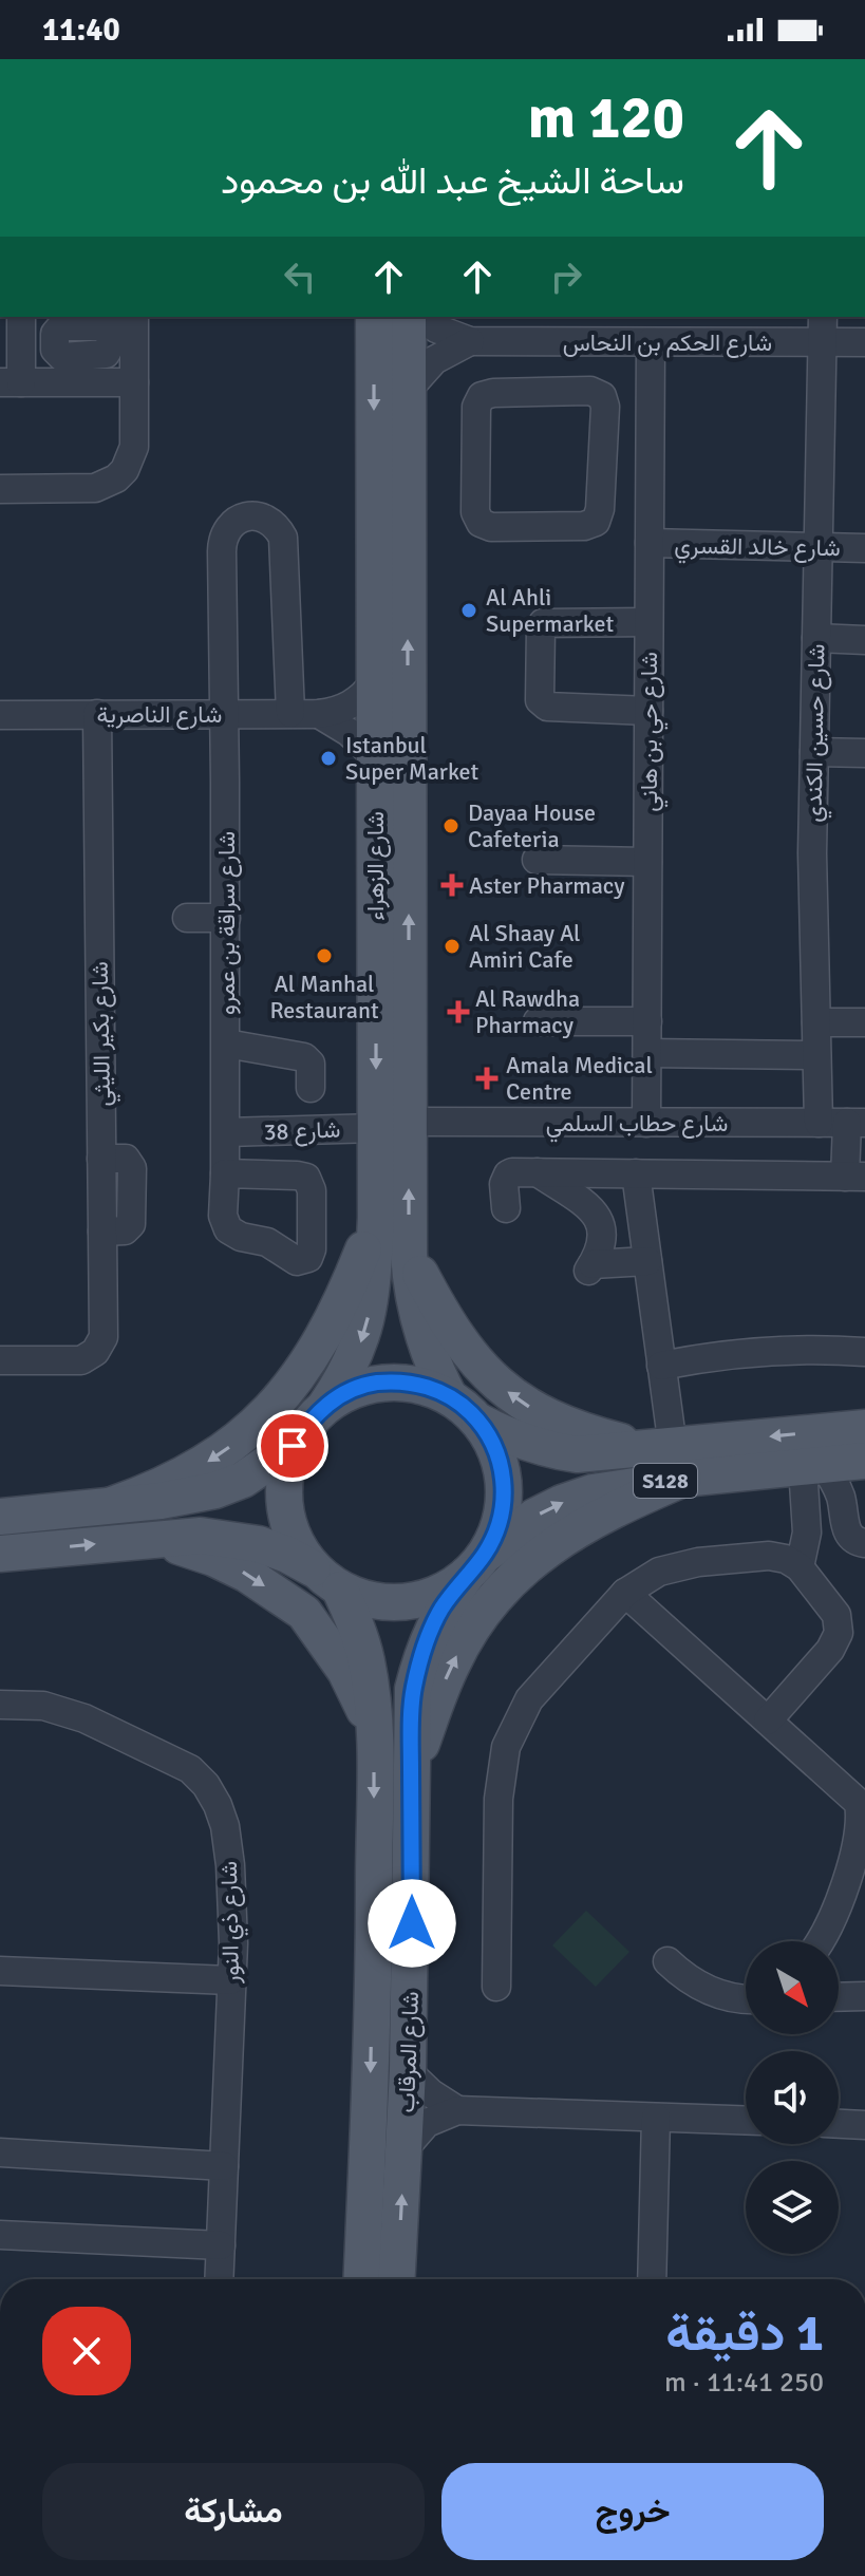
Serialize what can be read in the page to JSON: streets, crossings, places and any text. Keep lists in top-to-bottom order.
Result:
{
  "streets": {
    "main road": ["شارع الزهراء", "S128", "شارع المرقاب"],
    "street": [
      "شارع الحكم بن النحاس",
      "شارع خالد القسري",
      "شارع الناصرية",
      "شارع حي بن هاني",
      "شارع حسين الكندي",
      "شارع سراقة بن عمرو",
      "شارع بكير الليثي",
      "شارع حطاب السلمي",
      "شارع 38",
      "شارع ذي النور"
    ]
  },
  "crossings": [
    ["شارع الحكم بن النحاس", "شارع حي بن هاني"],
    ["شارع الحكم بن النحاس", "شارع حسين الكندي"],
    ["شارع الحكم بن النحاس", "شارع الزهراء"],
    ["شارع خالد القسري", "شارع حي بن هاني"],
    ["شارع خالد القسري", "شارع حسين الكندي"],
    ["شارع الناصرية", "شارع الزهراء"],
    ["شارع الناصرية", "شارع سراقة بن عمرو"],
    ["شارع الناصرية", "شارع بكير الليثي"],
    ["شارع حي بن هاني", "شارع حطاب السلمي"],
    ["شارع حسين الكندي", "شارع حطاب السلمي"],
    ["شارع الزهراء", "شارع حطاب السلمي"],
    ["شارع الزهراء", "شارع 38"],
    ["شارع الزهراء", "S128"],
    ["شارع الزهراء", "شارع المرقاب"],
    ["شارع سراقة بن عمرو", "شارع 38"],
    ["شارع حطاب السلمي", "شارع 38"],
    ["S128", "شارع المرقاب"]
  ],
  "places": {
    "other": [
      "Al Ahli Supermarket",
      "Istanbul Super Market",
      "Dayaa House Cafeteria",
      "Al Shaay Al Amiri Cafe",
      "Al Manhal Restaurant"
    ],
    "health": ["Aster Pharmacy", "Al Rawdha Pharmacy", "Amala Medical Centre"]
  },
  "north": "bottom right",
  "page": {
    "status": "11:40",
    "turn": ["120 m", "ساحة الشيخ عبد الله بن محمود"],
    "heading": ["1 دقيقة", "250 m · 11:41"],
    "buttons": ["خروج", "مشاركة"]
  }
}
